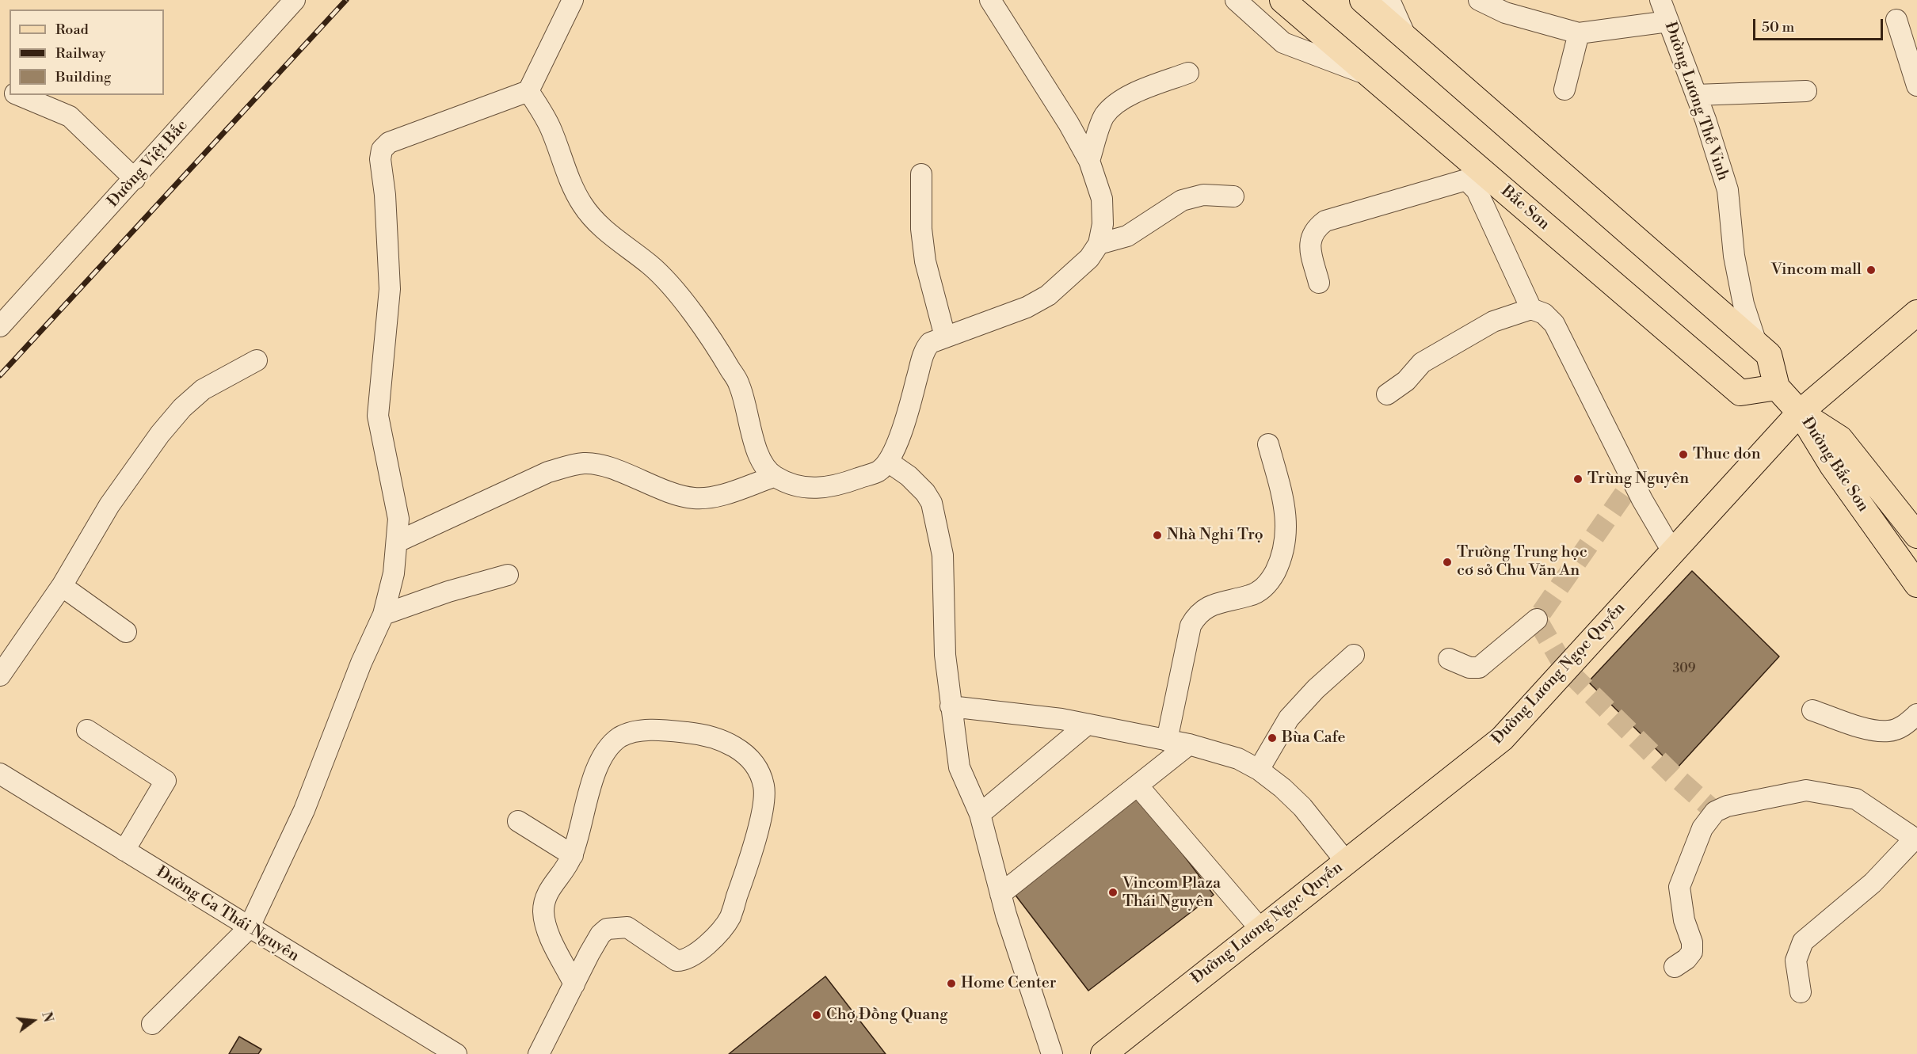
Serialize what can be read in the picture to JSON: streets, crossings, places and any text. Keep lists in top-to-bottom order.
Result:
{
  "streets": {
    "main road": ["Bắc Sơn", "Đường Bắc Sơn", "Đường Lương Ngọc Quyến"],
    "street": ["Đường Lương Thế Vinh", "Đường Việt Bắc", "Đường Ga Thái Nguyên"]
  },
  "crossings": [
    ["Đường Bắc Sơn", "Đường Lương Ngọc Quyến"]
  ],
  "places": [
    "Vincom mall",
    "Thuc don",
    "Trùng Nguyên",
    "Nhà Nghỉ Trọ",
    "Trường Trung học cơ sở Chu Văn An",
    "Bùa Cafe",
    "Vincom Plaza Thái Nguyên",
    "Home Center",
    "Chợ Đồng Quang"
  ],
  "house_numbers": ["309"],
  "legend": ["Road", "Railway", "Building"],
  "scale_bar": "50 m",
  "north": "right"
}
